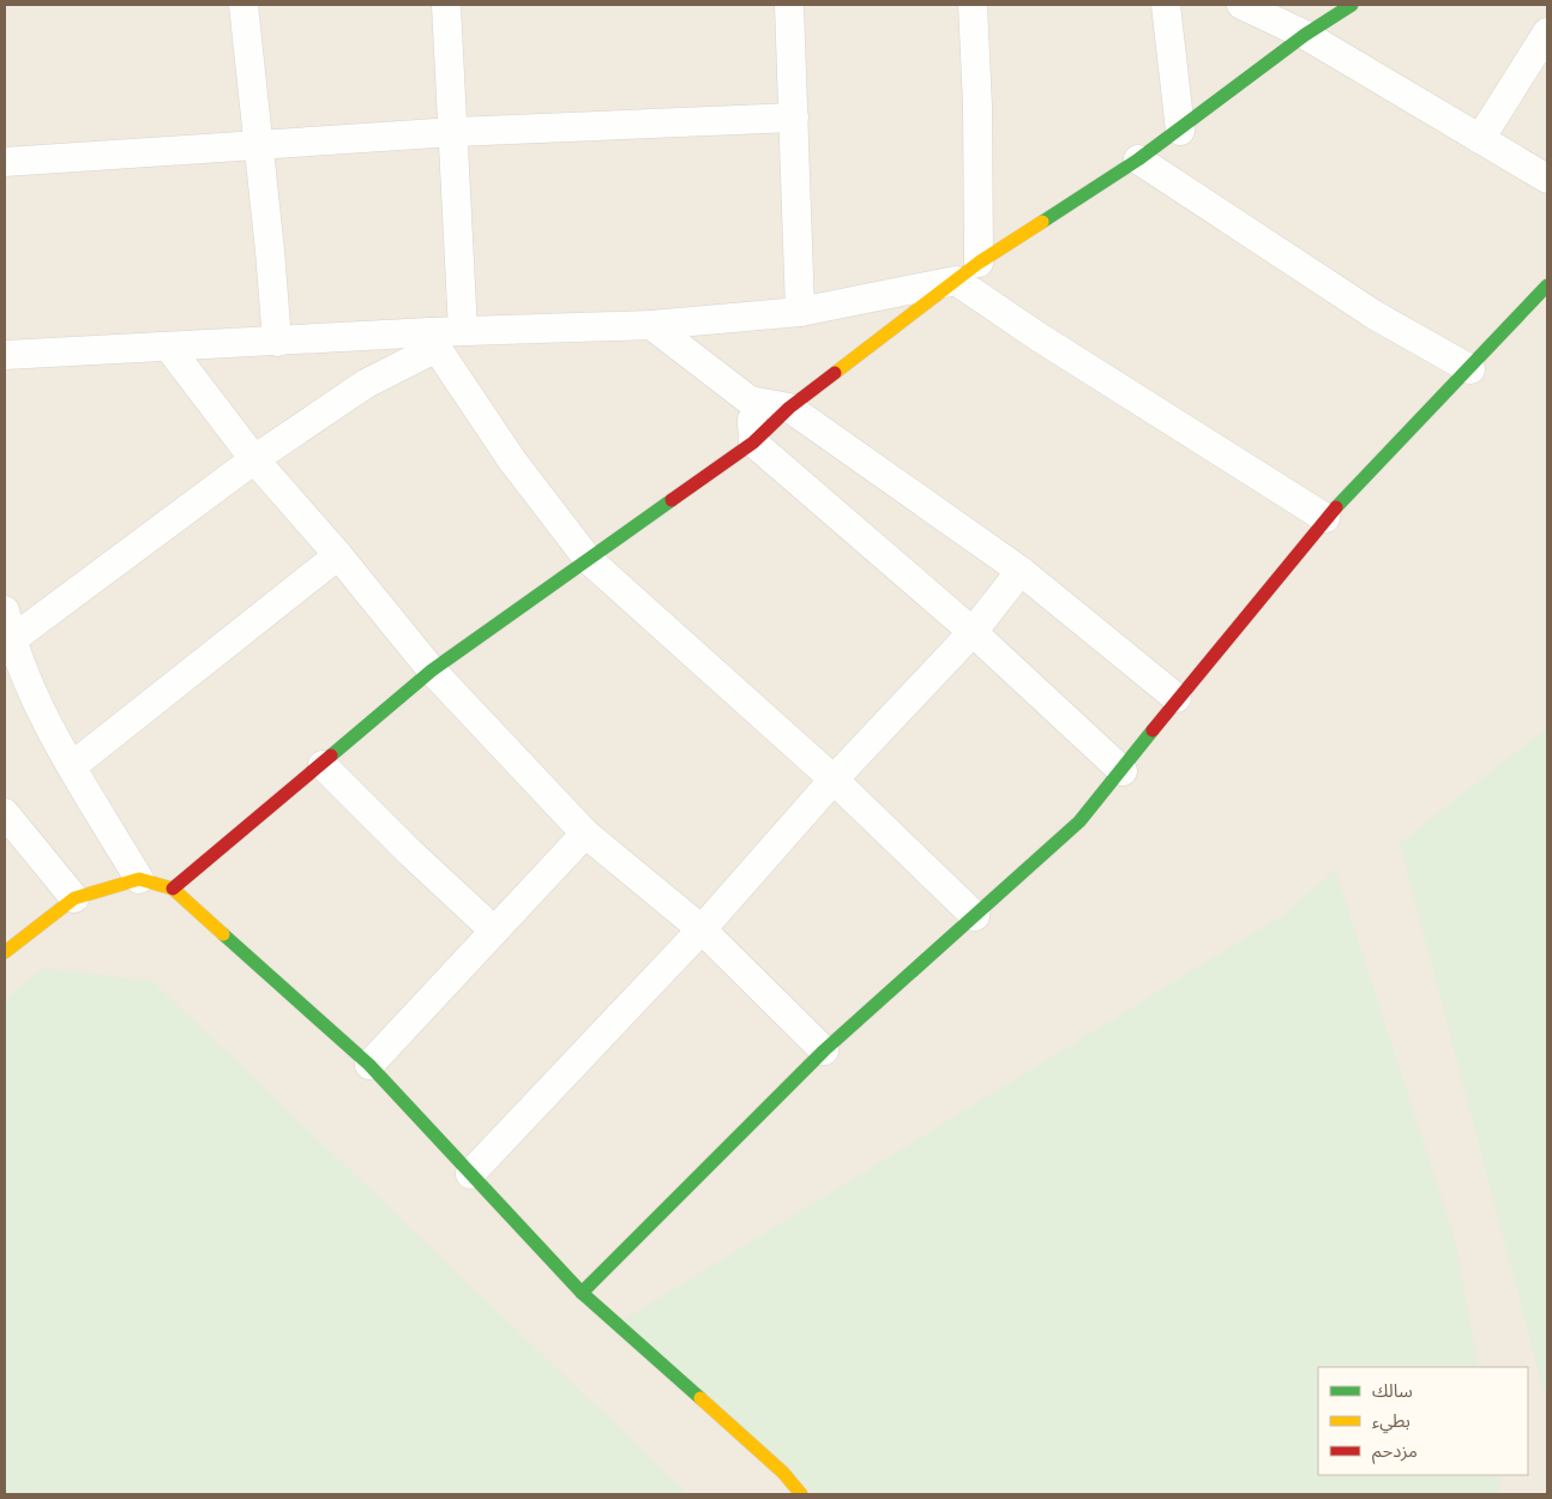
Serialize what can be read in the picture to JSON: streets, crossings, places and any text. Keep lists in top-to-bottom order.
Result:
{
  "legend": ["سالك", "بطيء", "مزدحم"]
}
